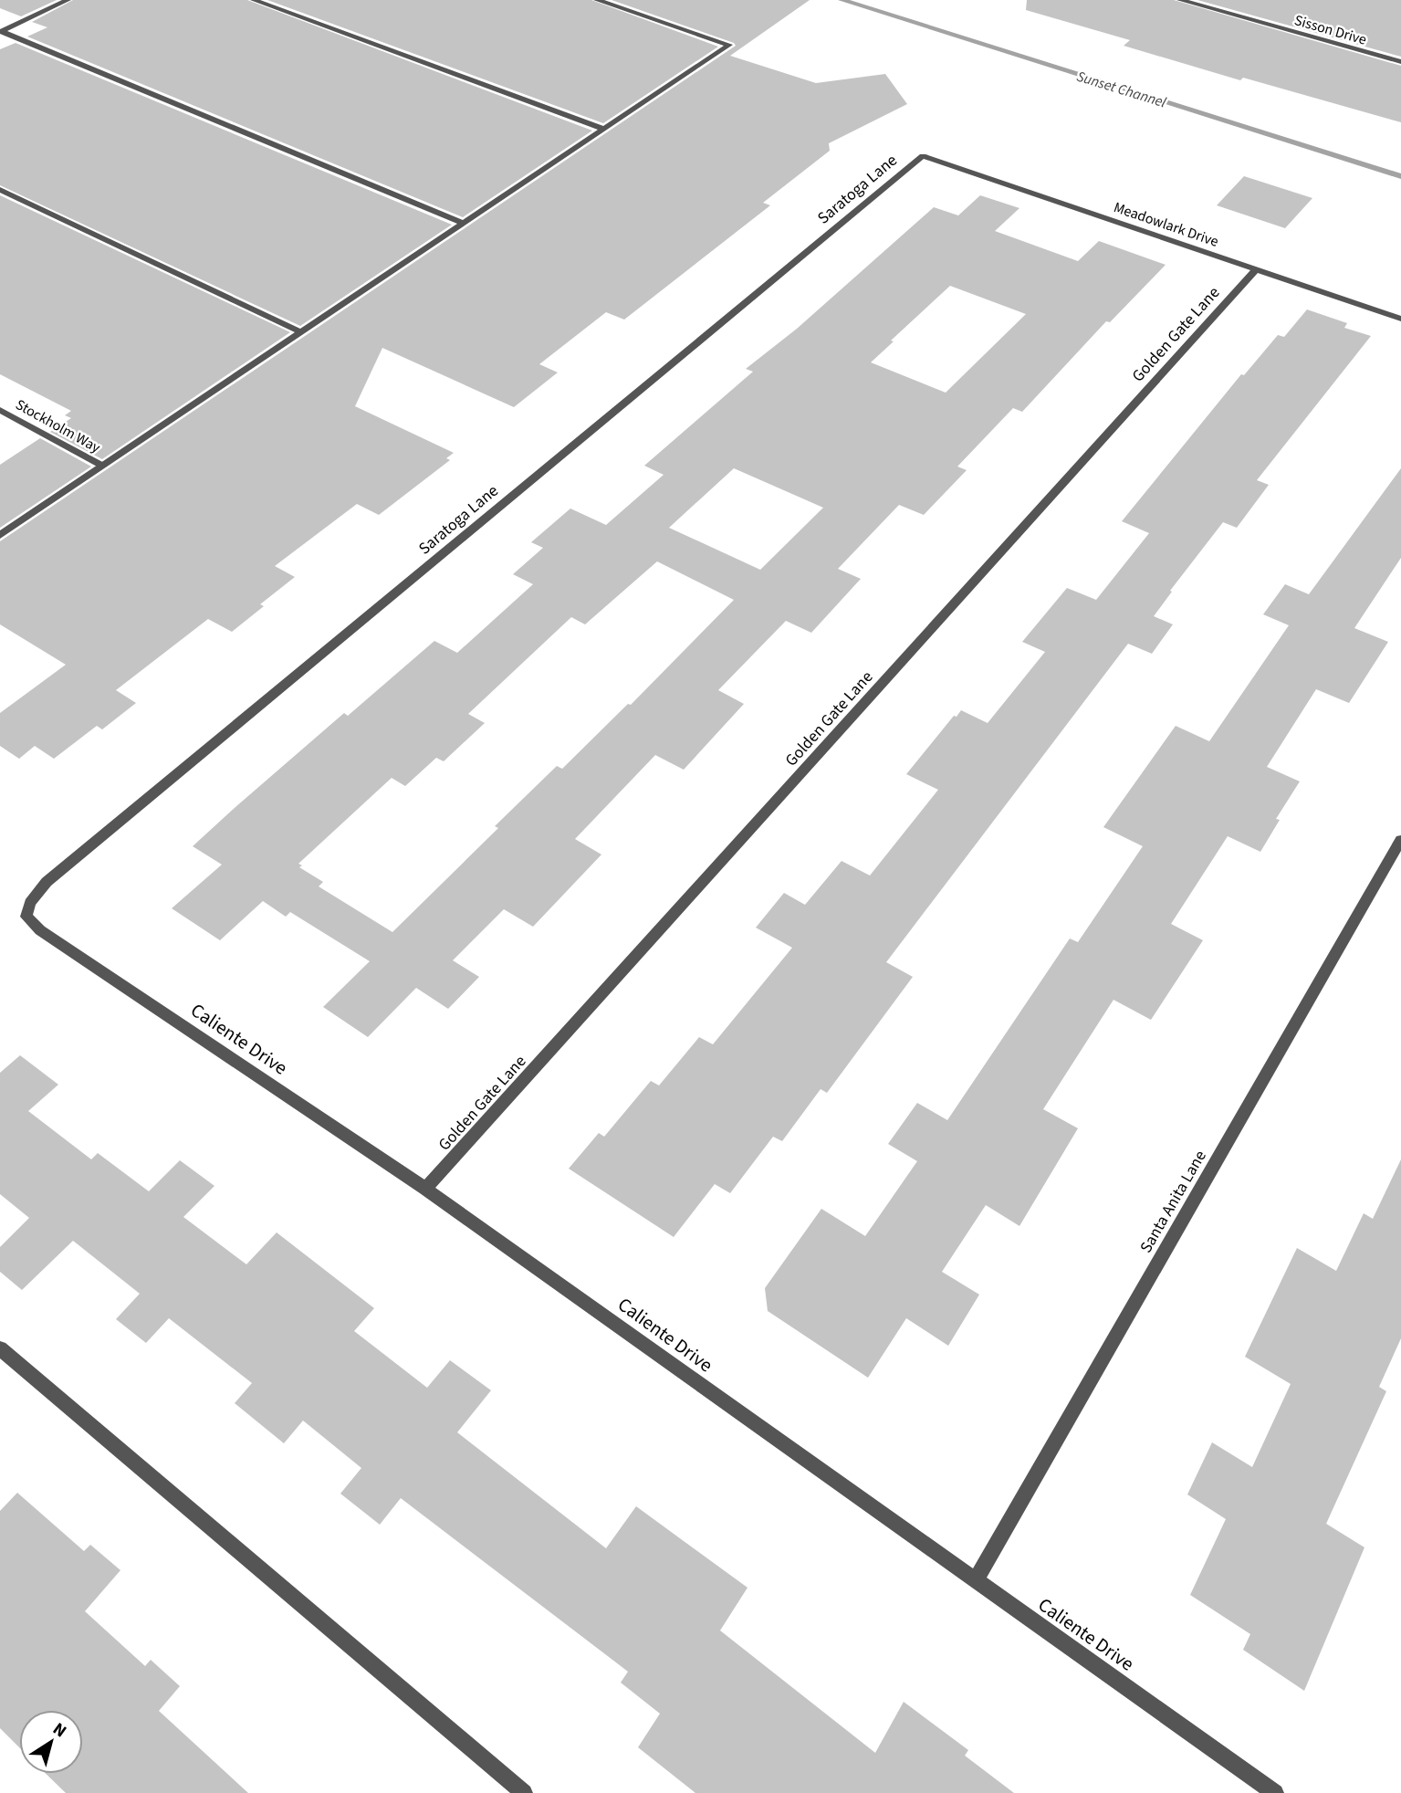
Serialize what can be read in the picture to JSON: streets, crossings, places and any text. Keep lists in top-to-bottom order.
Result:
{
  "streets": {
    "street": [
      "Sisson Drive",
      "Saratoga Lane",
      "Meadowlark Drive",
      "Golden Gate Lane",
      "Stockholm Way",
      "Caliente Drive",
      "Santa Anita Lane"
    ]
  },
  "crossings": [
    ["Saratoga Lane", "Meadowlark Drive"],
    ["Saratoga Lane", "Caliente Drive"],
    ["Meadowlark Drive", "Golden Gate Lane"],
    ["Golden Gate Lane", "Caliente Drive"],
    ["Caliente Drive", "Santa Anita Lane"]
  ],
  "water": ["Sunset Channel"],
  "north": "top right"
}
